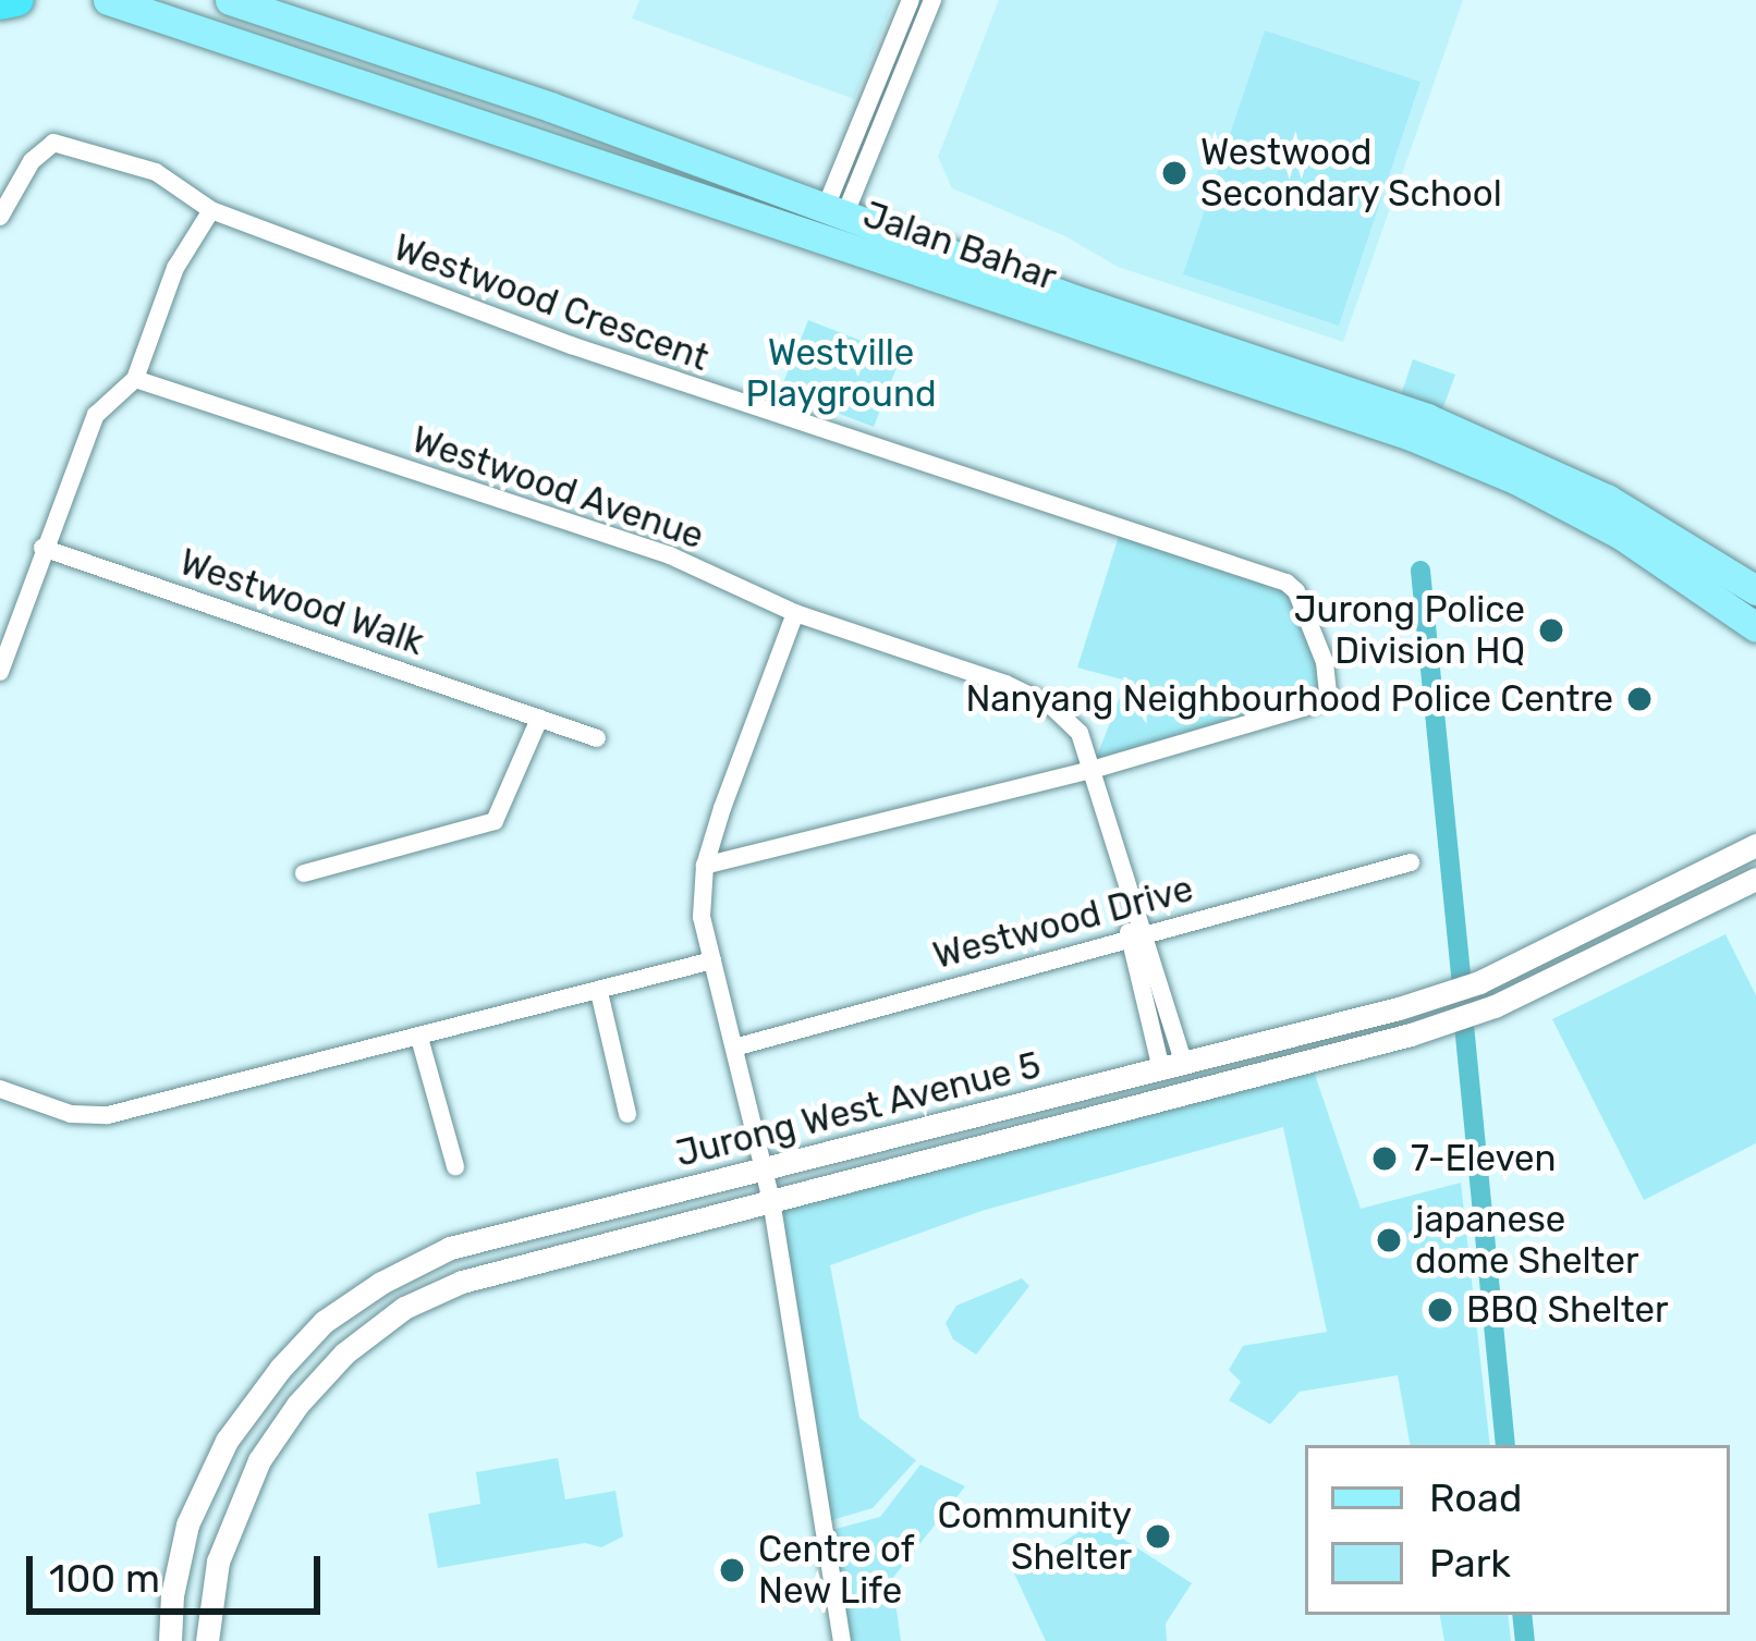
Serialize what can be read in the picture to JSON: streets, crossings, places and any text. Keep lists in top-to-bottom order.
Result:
{
  "streets": {
    "main road": ["Jalan Bahar"],
    "street": [
      "Westwood Crescent",
      "Westwood Avenue",
      "Westwood Walk",
      "Westwood Drive",
      "Jurong West Avenue 5"
    ]
  },
  "crossings": [
    ["Westwood Crescent", "Westwood Avenue"],
    ["Westwood Avenue", "Westwood Drive"],
    ["Westwood Avenue", "Jurong West Avenue 5"]
  ],
  "parks": ["Westville Playground"],
  "places": [
    "Westwood Secondary School",
    "Jurong Police Division HQ",
    "Nanyang Neighbourhood Police Centre",
    "7-Eleven",
    "japanese dome Shelter",
    "BBQ Shelter",
    "Community Shelter",
    "Centre of New Life"
  ],
  "legend": ["Road", "Park"],
  "scale_bar": "100 m"
}
